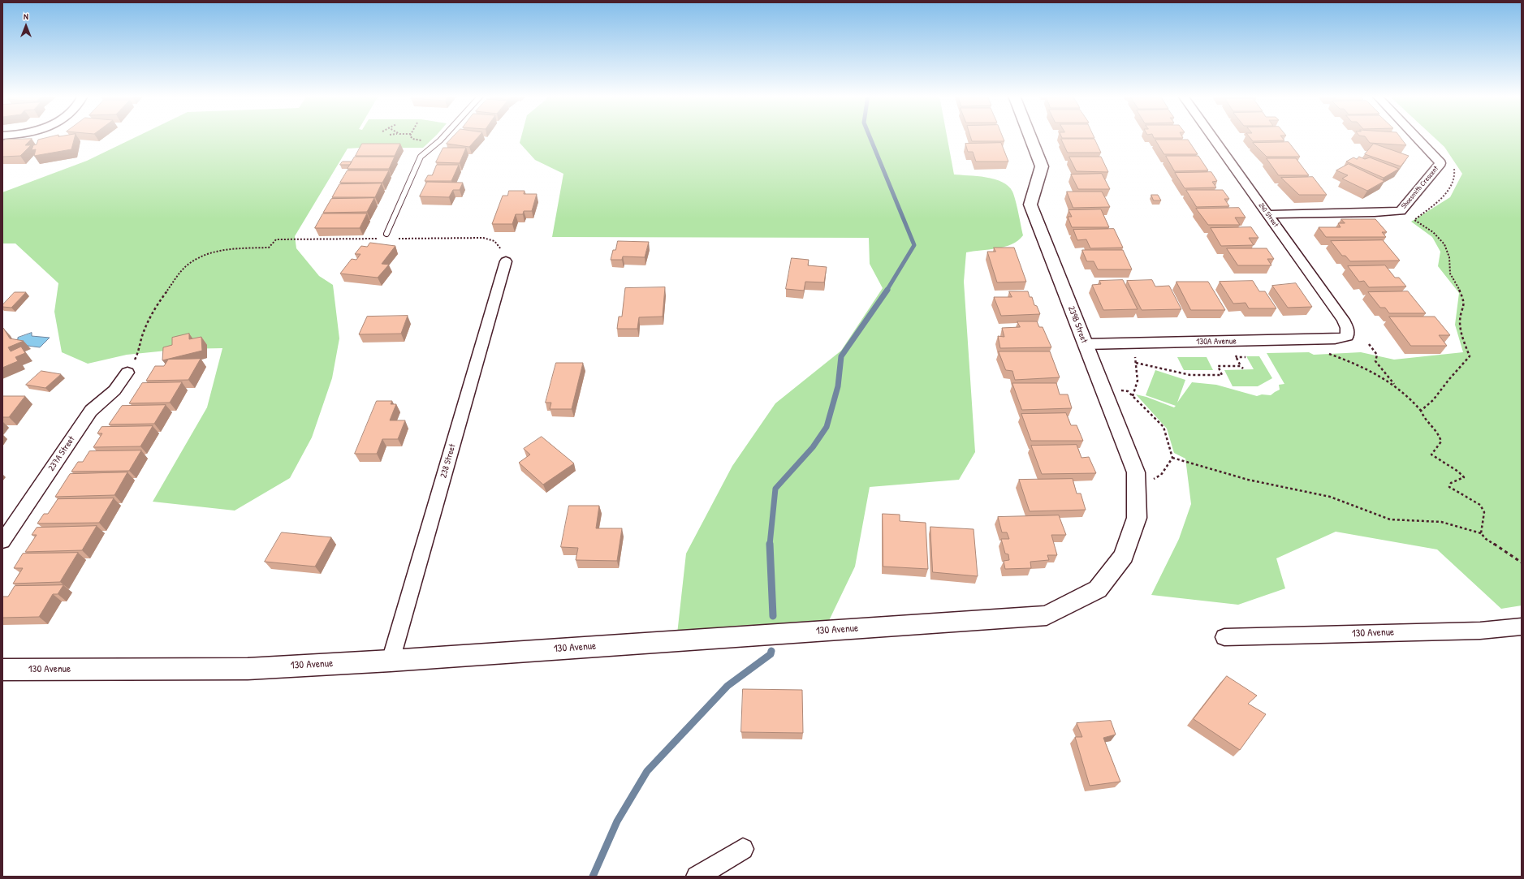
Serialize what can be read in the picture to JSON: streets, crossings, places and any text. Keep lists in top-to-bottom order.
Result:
{
  "streets": {
    "street": [
      "Shoesmith Crescent",
      "240 Street",
      "239B Street",
      "130A Avenue",
      "237A Street",
      "238 Street",
      "130 Avenue"
    ]
  },
  "crossings": [
    ["Shoesmith Crescent", "240 Street"],
    ["240 Street", "130A Avenue"],
    ["239B Street", "130A Avenue"],
    ["239B Street", "130 Avenue"],
    ["238 Street", "130 Avenue"]
  ],
  "north": "top"
}
